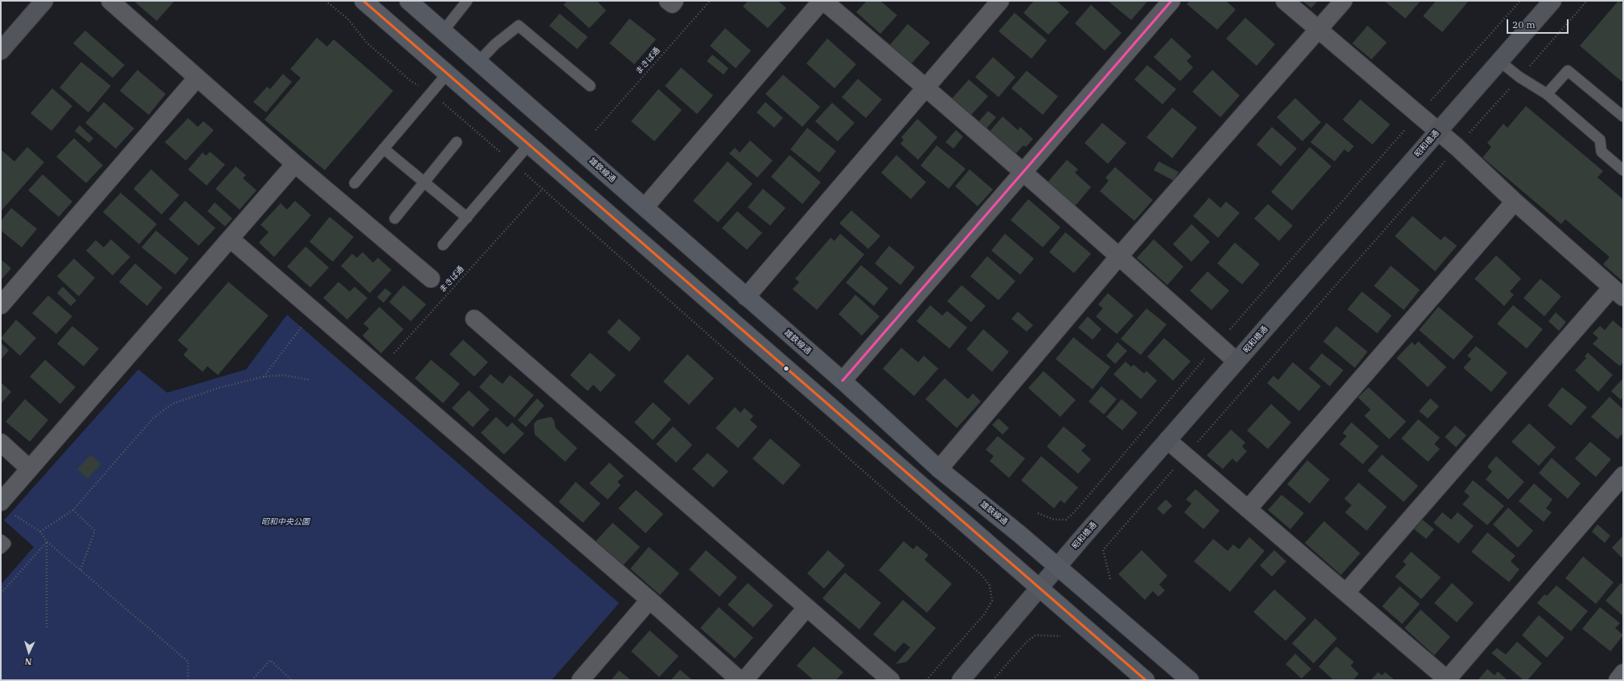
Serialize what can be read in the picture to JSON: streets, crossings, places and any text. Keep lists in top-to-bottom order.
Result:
{
  "streets": {
    "main road": ["雄鉄線通"],
    "street": ["昭和橋通"],
    "path": ["まきば通"]
  },
  "crossings": [
    ["昭和橋通", "雄鉄線通"]
  ],
  "parks": ["昭和中央公園"],
  "scale_bar": "20 m",
  "north": "bottom"
}
